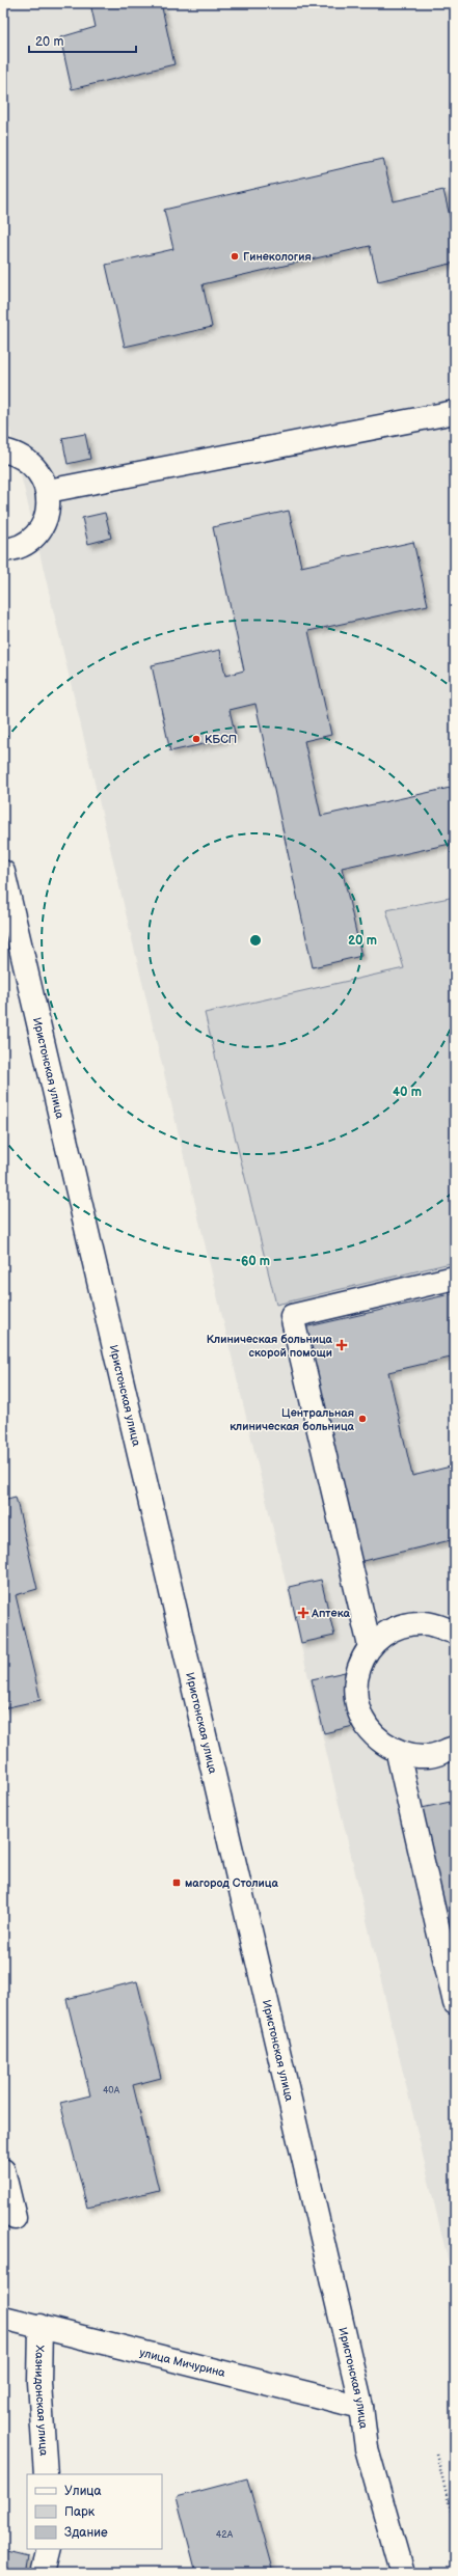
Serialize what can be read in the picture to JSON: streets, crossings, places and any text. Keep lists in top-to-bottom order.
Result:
{
  "streets": {
    "main road": ["Иристонская улица", "улица Мичурина", "Хазнидонская улица"]
  },
  "crossings": [
    ["Иристонская улица", "улица Мичурина"],
    ["улица Мичурина", "Хазнидонская улица"]
  ],
  "places": {
    "other": ["Гинекология", "КБСП", "Центральная клиническая больница"],
    "health": ["Клиническая больница скорой помощи", "Аптека"],
    "transit": ["магород Столица"]
  },
  "house_numbers": ["40А", "42А"],
  "legend": ["Улица", "Парк", "Здание"],
  "scale_bar": "20 m",
  "rings": ["20 m", "40 m", "60 m"]
}
